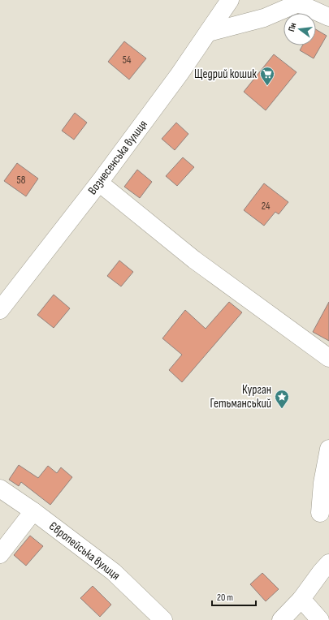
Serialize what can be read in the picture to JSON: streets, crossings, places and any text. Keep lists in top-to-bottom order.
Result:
{
  "streets": {
    "street": ["Вознесенська вулиця", "Європейська вулиця"]
  },
  "places": {
    "supermarket": ["Щедрий кошик"],
    "place": ["Курган Гетьманський"]
  },
  "house_numbers": ["54", "58", "24"],
  "scale_bar": "20 m",
  "north": "left"
}
